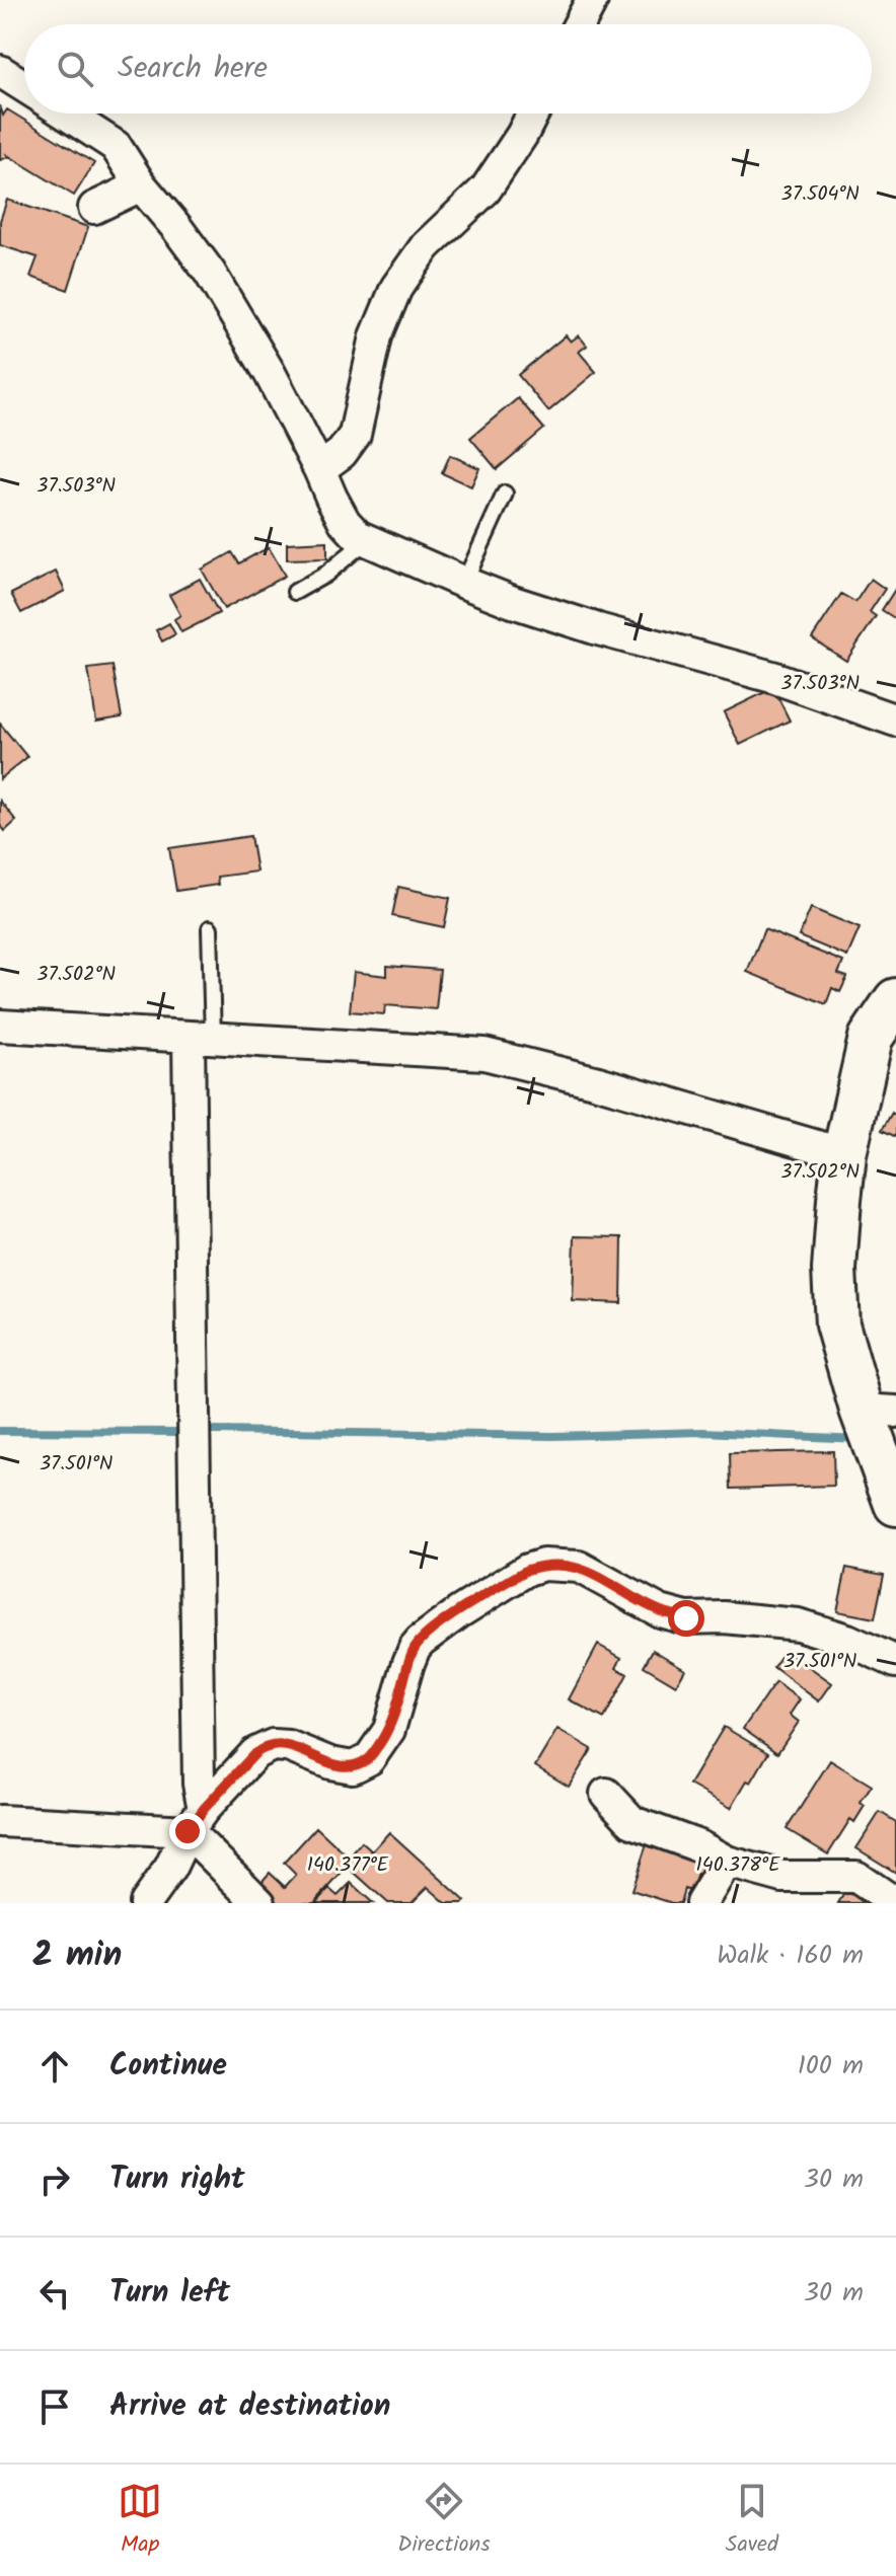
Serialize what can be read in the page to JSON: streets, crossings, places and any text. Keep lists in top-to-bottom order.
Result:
{
  "page": {
    "search": "Search here",
    "heading": ["2 min", "Walk · 160 m"],
    "list": [
      ["Continue", "100 m"],
      ["Turn right", "30 m"],
      ["Turn left", "30 m"],
      "Arrive at destination"
    ],
    "nav": ["Map", "Directions", "Saved"]
  },
  "coordinates": [
    "37.504°N",
    "37.503°N",
    "37.502°N",
    "37.501°N",
    "140.377°E",
    "140.378°E"
  ]
}
